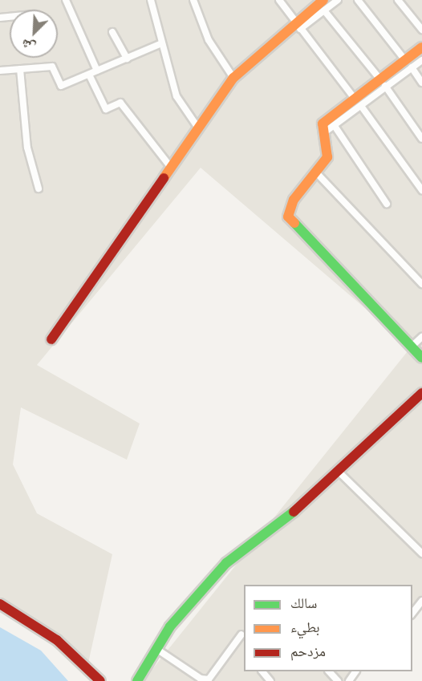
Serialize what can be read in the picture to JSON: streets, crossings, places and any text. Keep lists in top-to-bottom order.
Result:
{
  "legend": ["سالك", "بطيء", "مزدحم"],
  "north": "bottom left"
}
